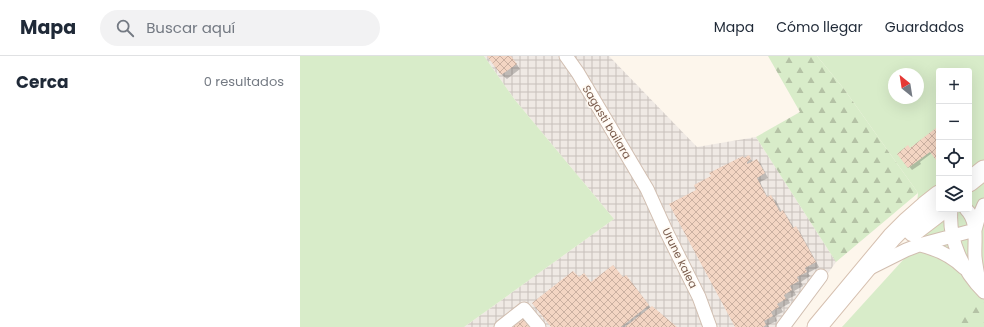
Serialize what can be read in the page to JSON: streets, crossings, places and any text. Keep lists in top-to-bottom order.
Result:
{
  "streets": {
    "street": ["Sagasti bailara", "Urune kalea"]
  },
  "crossings": [
    ["Sagasti bailara", "Urune kalea"]
  ],
  "north": "top left",
  "page": {
    "header": "Mapa",
    "search": "Buscar aquí",
    "nav": ["Mapa", "Cómo llegar", "Guardados"],
    "heading": ["Cerca", "0 resultados"],
    "map_buttons": ["+", "−"]
  }
}
